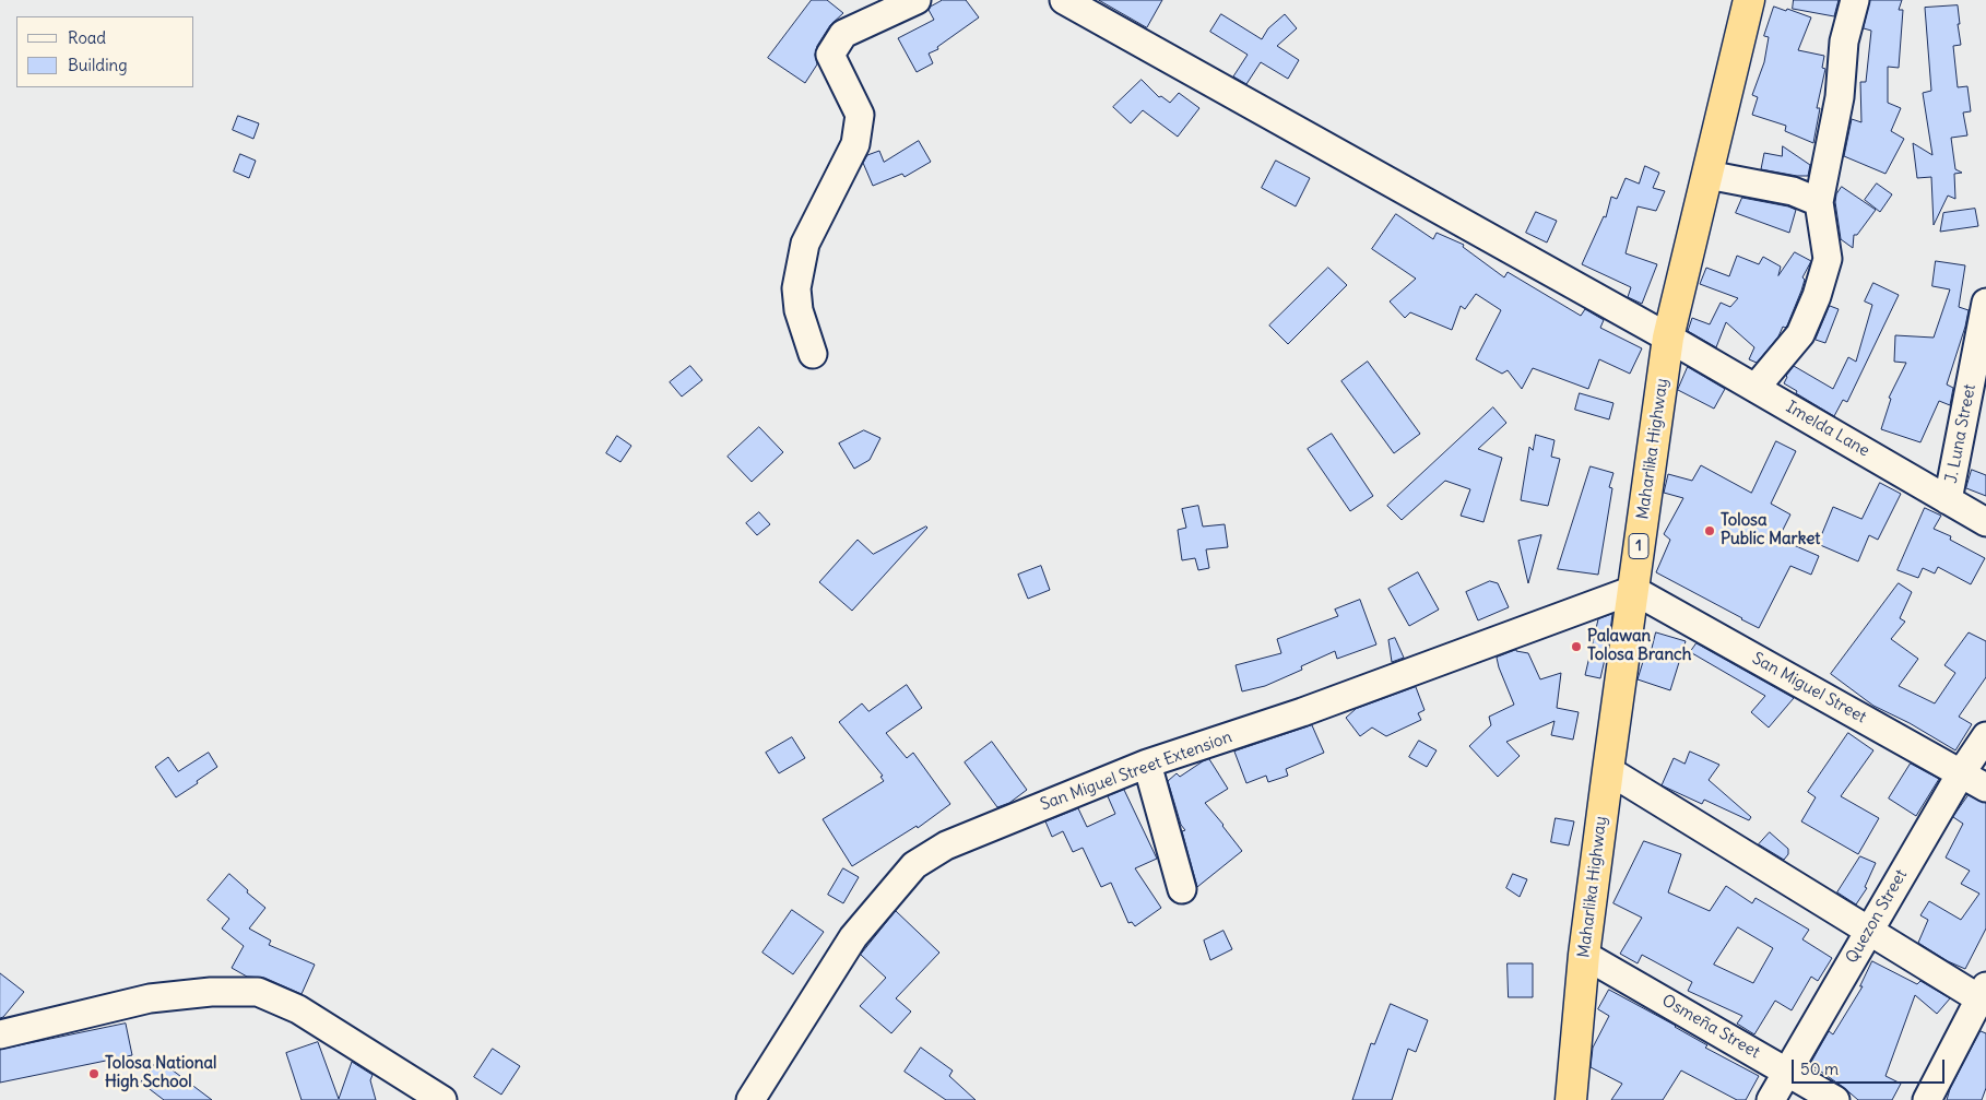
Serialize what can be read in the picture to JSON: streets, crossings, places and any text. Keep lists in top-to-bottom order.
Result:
{
  "streets": {
    "highway": ["Maharlika Highway", "1"],
    "street": [
      "Imelda Lane",
      "J. Luna Street",
      "San Miguel Street",
      "San Miguel Street Extension",
      "Quezon Street",
      "Osmeña Street"
    ]
  },
  "crossings": [
    ["Imelda Lane", "J. Luna Street"],
    ["Imelda Lane", "Maharlika Highway"],
    ["Maharlika Highway", "San Miguel Street"],
    ["Maharlika Highway", "San Miguel Street Extension"],
    ["Maharlika Highway", "Osmeña Street"],
    ["San Miguel Street", "San Miguel Street Extension"],
    ["San Miguel Street", "Quezon Street"],
    ["Quezon Street", "Osmeña Street"]
  ],
  "places": ["Tolosa Public Market", "Palawan Tolosa Branch", "Tolosa National High School"],
  "legend": ["Road", "Building"],
  "scale_bar": "50 m"
}
